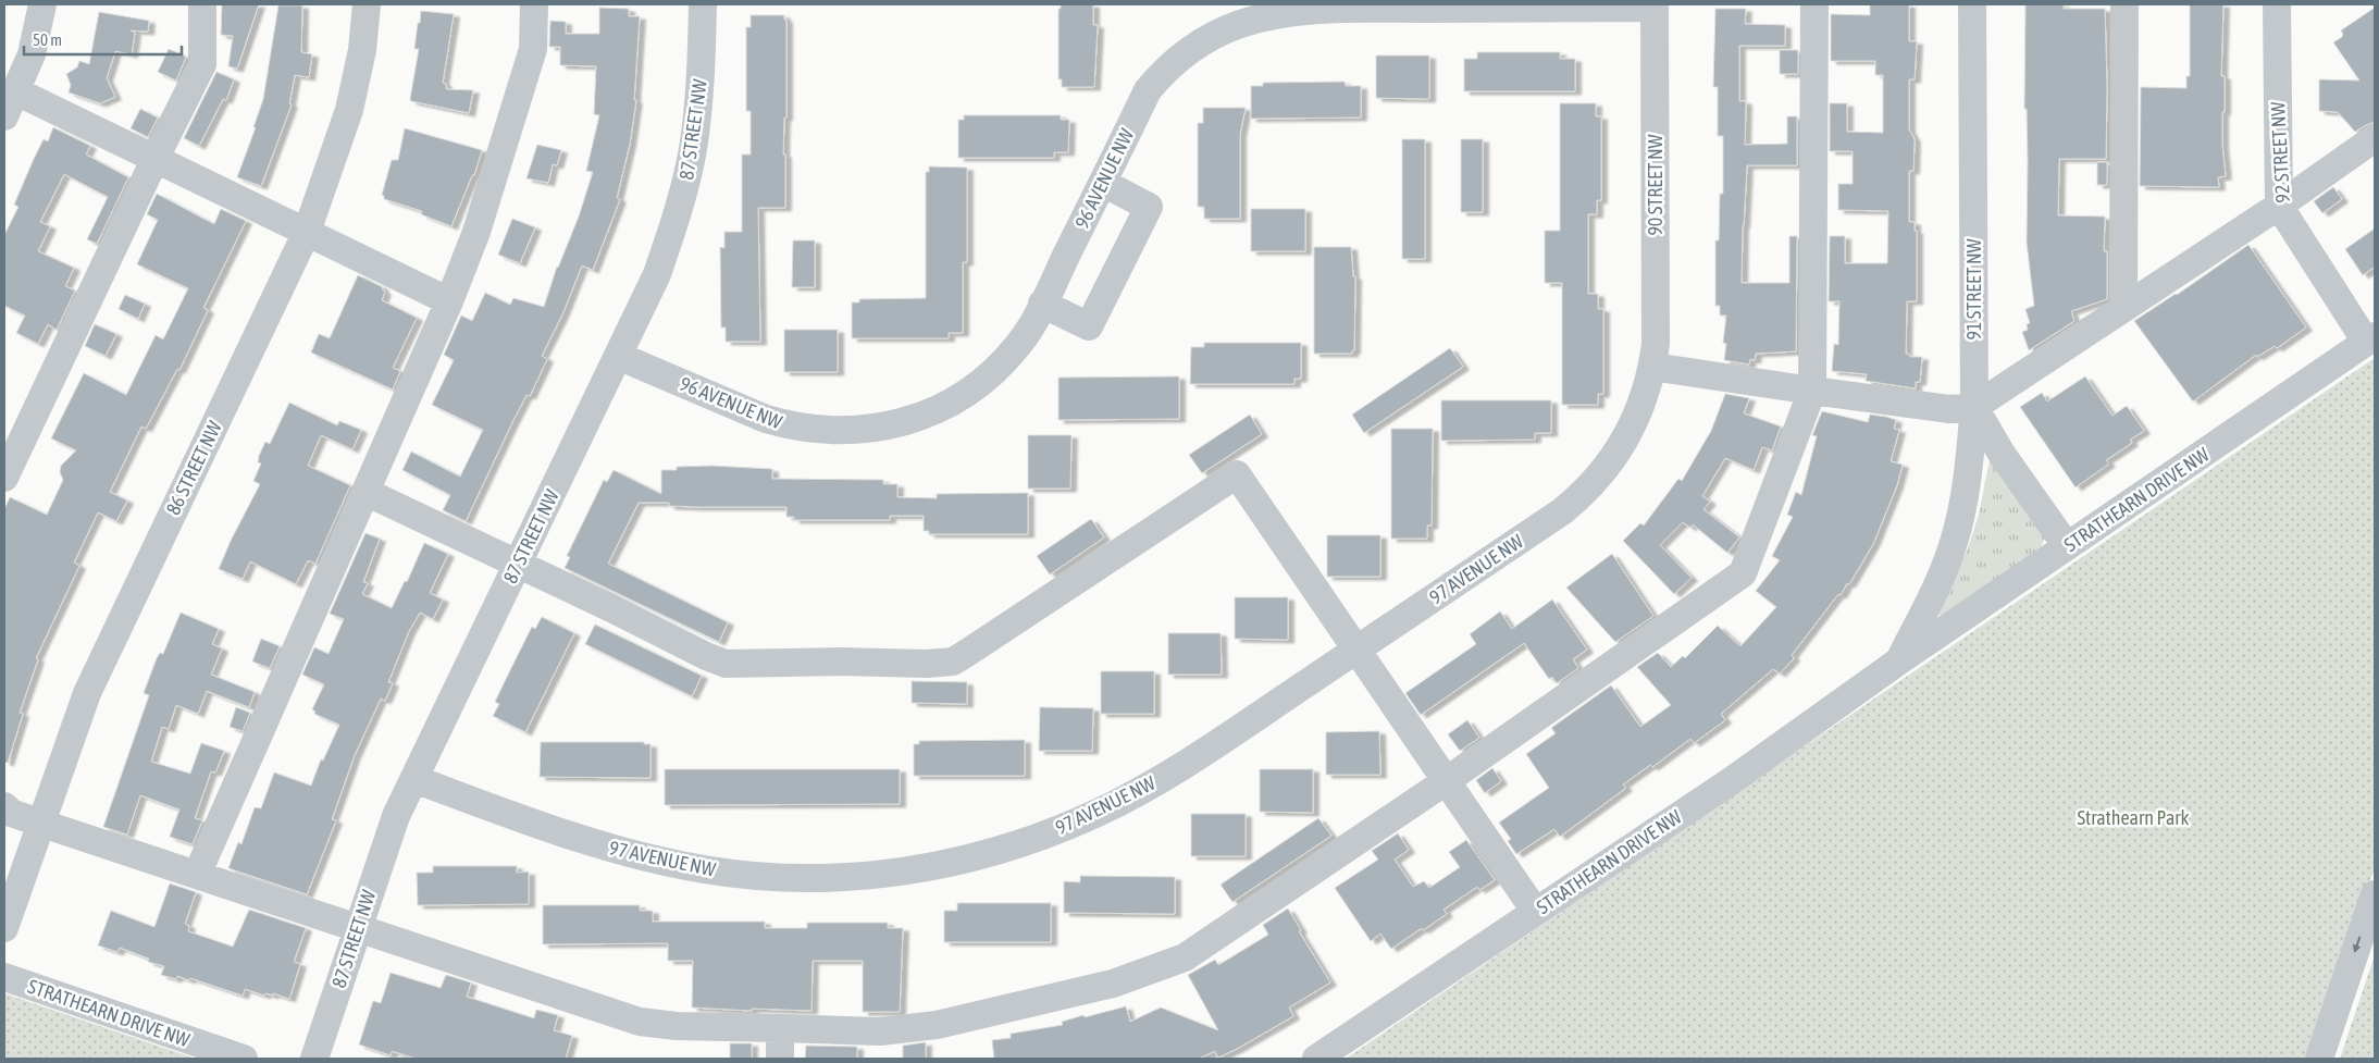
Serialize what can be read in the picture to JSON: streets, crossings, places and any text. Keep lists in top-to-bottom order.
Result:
{
  "streets": {
    "street": [
      "87 STREET NW",
      "92 STREET NW",
      "96 AVENUE NW",
      "90 STREET NW",
      "91 STREET NW",
      "86 STREET NW",
      "STRATHEARN DRIVE NW",
      "97 AVENUE NW"
    ]
  },
  "crossings": [
    ["87 STREET NW", "96 AVENUE NW"],
    ["87 STREET NW", "97 AVENUE NW"],
    ["92 STREET NW", "STRATHEARN DRIVE NW"],
    ["96 AVENUE NW", "90 STREET NW"],
    ["90 STREET NW", "97 AVENUE NW"],
    ["91 STREET NW", "STRATHEARN DRIVE NW"]
  ],
  "parks": ["Strathearn Park"],
  "scale_bar": "50 m"
}
